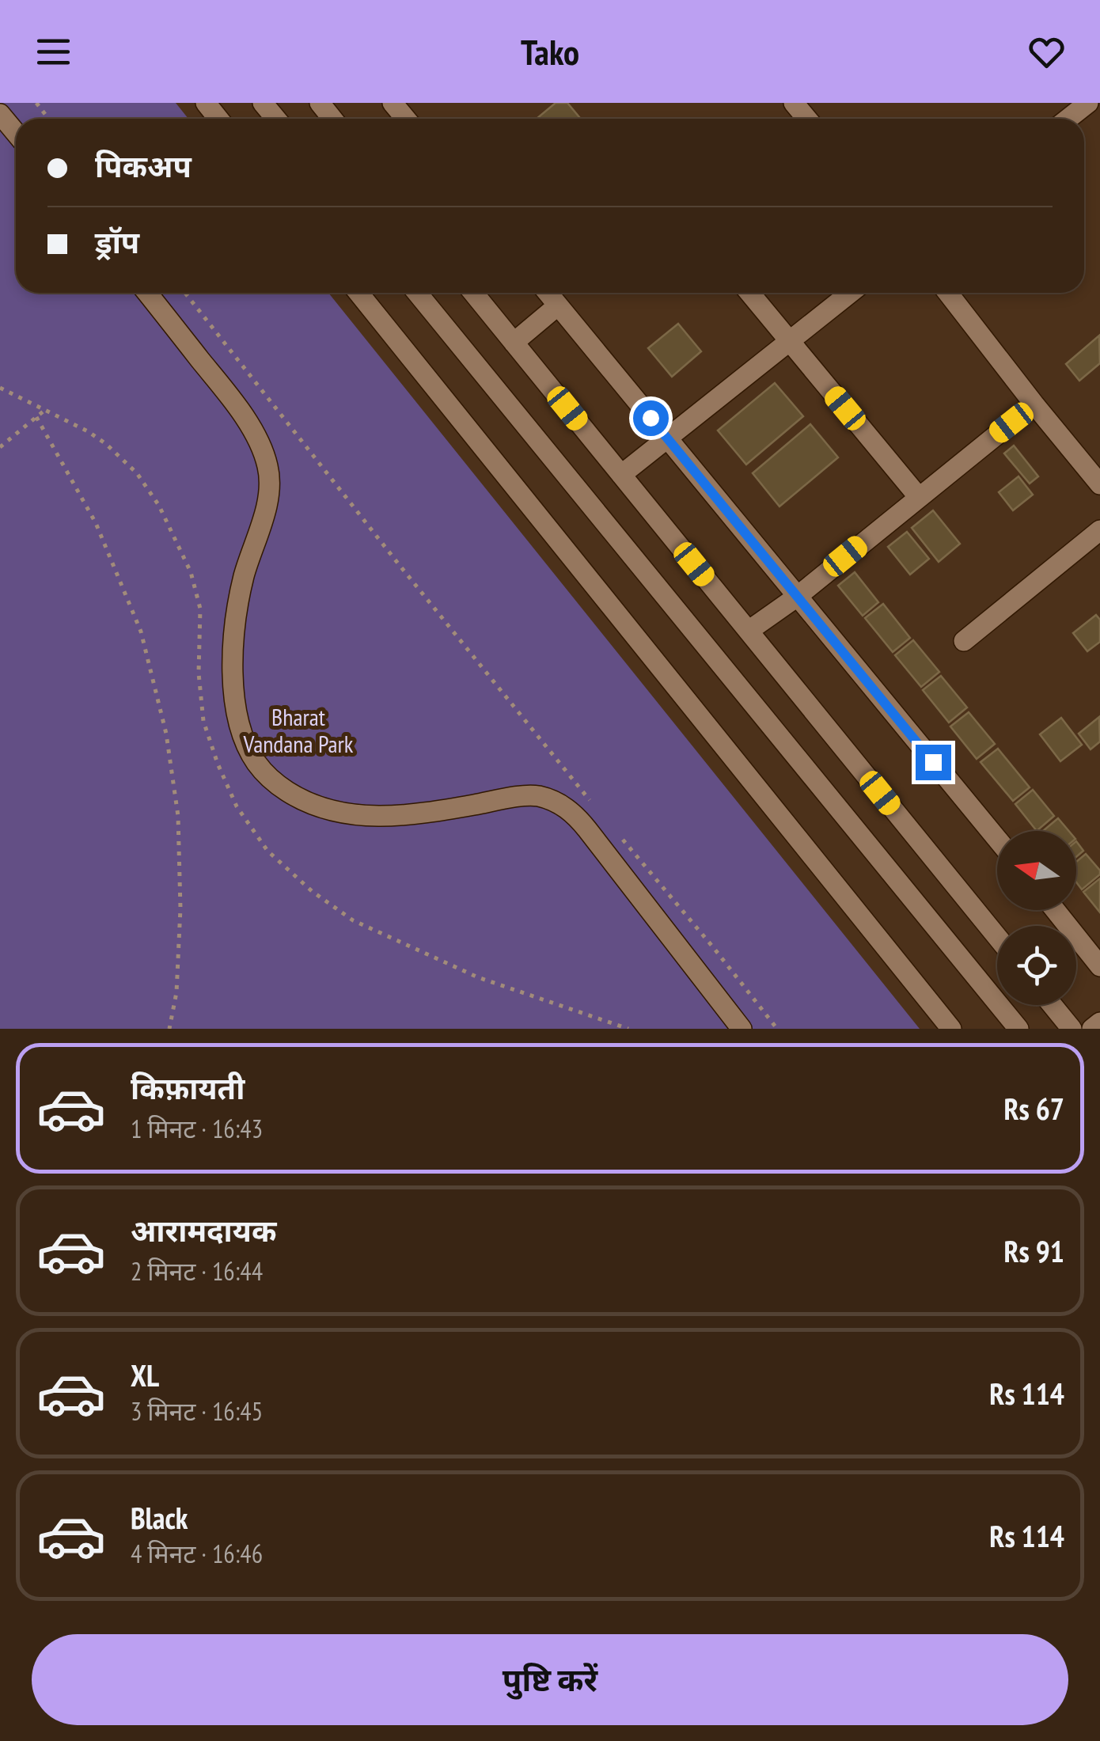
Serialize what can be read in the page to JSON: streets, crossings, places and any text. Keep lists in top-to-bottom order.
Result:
{
  "parks": ["Bharat Vandana Park"],
  "north": "left",
  "page": {
    "header": "Tako",
    "banner": ["पिकअप", "ड्रॉप"],
    "list": [
      {
        "name": "किफ़ायती",
        "note": "1 मिनट · 16:43",
        "value": "Rs 67"
      },
      {
        "name": "आरामदायक",
        "note": "2 मिनट · 16:44",
        "value": "Rs 91"
      },
      {
        "name": "XL",
        "note": "3 मिनट · 16:45",
        "value": "Rs 114"
      },
      {
        "name": "Black",
        "note": "4 मिनट · 16:46",
        "value": "Rs 114"
      }
    ],
    "buttons": "पुष्टि करें"
  }
}
